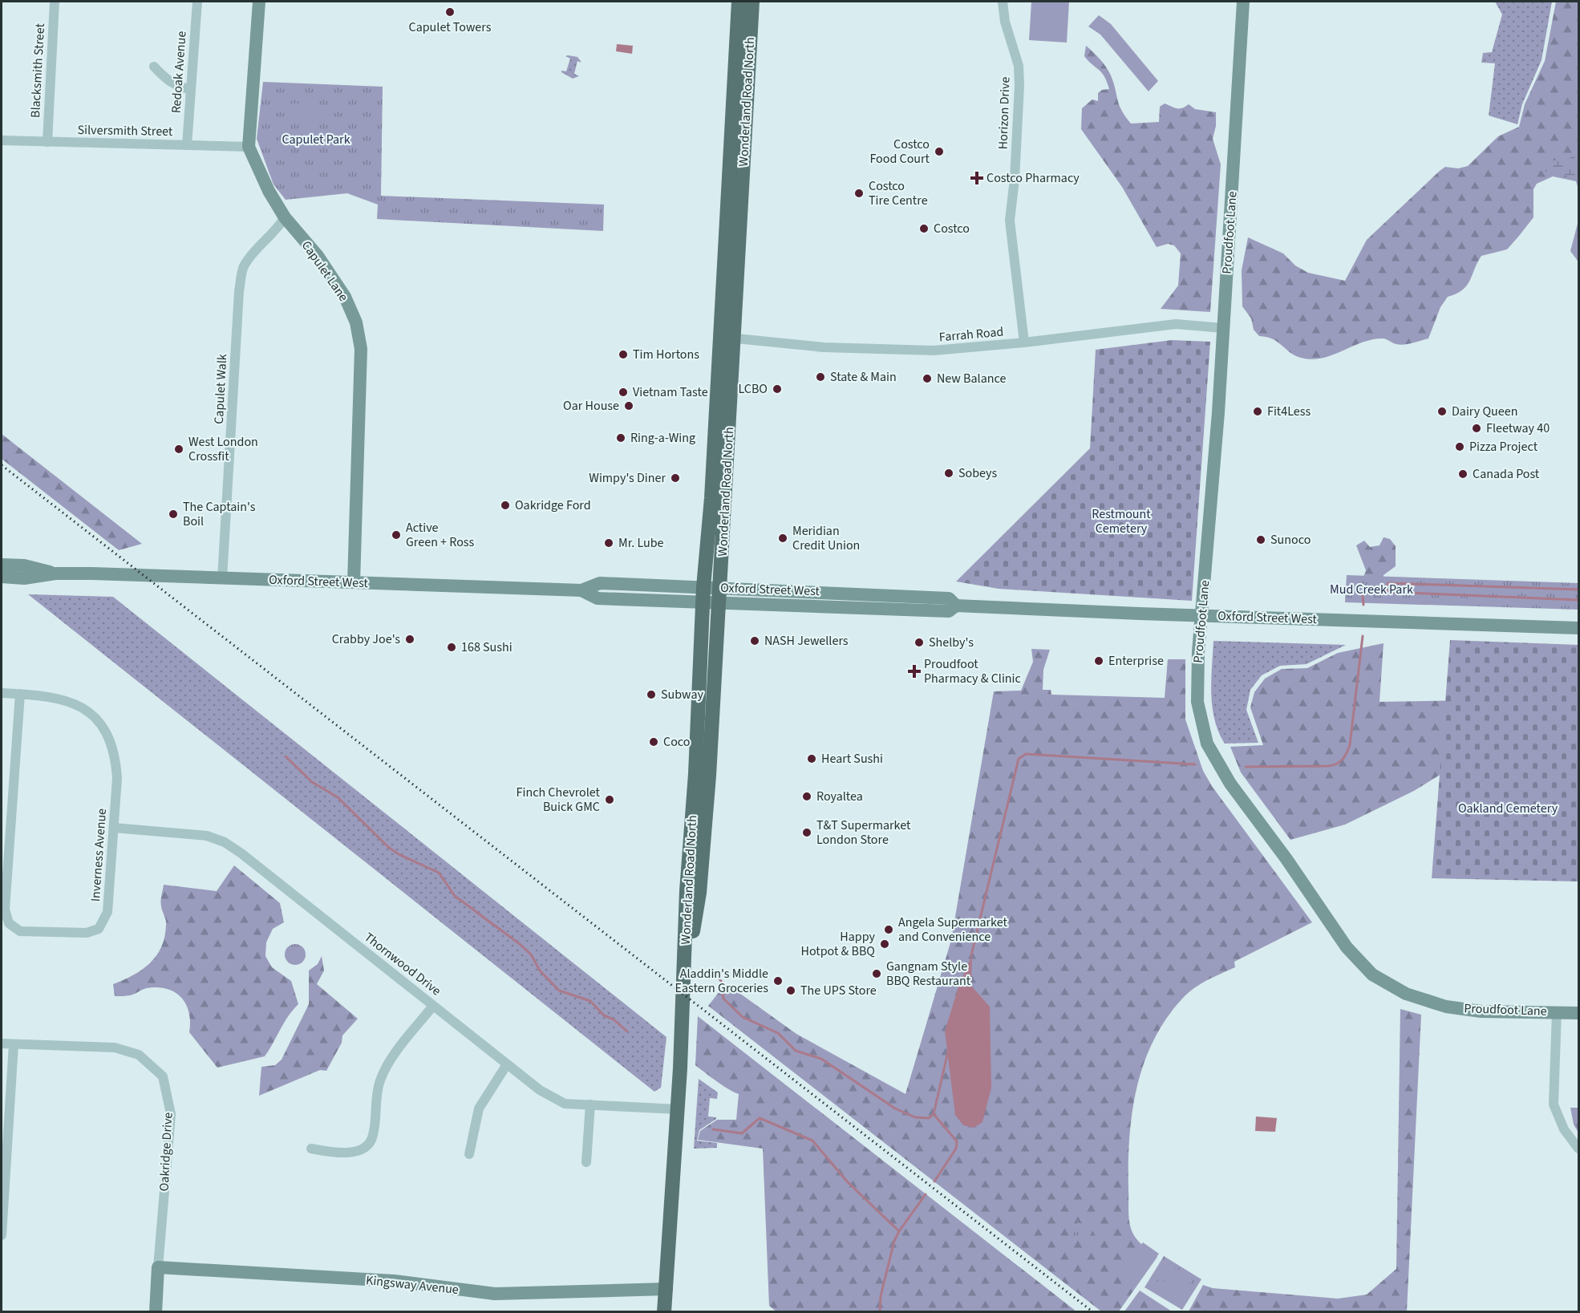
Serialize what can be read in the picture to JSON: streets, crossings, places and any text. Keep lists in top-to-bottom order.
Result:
{
  "streets": {
    "main road": ["Wonderland Road North"],
    "street": [
      "Blacksmith Street",
      "Redoak Avenue",
      "Horizon Drive",
      "Silversmith Street",
      "Proudfoot Lane",
      "Capulet Lane",
      "Farrah Road",
      "Capulet Walk",
      "Oxford Street West",
      "Inverness Avenue",
      "Thornwood Drive",
      "Oakridge Drive",
      "Kingsway Avenue"
    ]
  },
  "crossings": [
    ["Blacksmith Street", "Silversmith Street"],
    ["Redoak Avenue", "Silversmith Street"],
    ["Wonderland Road North", "Farrah Road"],
    ["Wonderland Road North", "Oxford Street West"],
    ["Wonderland Road North", "Thornwood Drive"],
    ["Wonderland Road North", "Kingsway Avenue"],
    ["Horizon Drive", "Farrah Road"],
    ["Silversmith Street", "Capulet Lane"],
    ["Proudfoot Lane", "Farrah Road"],
    ["Proudfoot Lane", "Oxford Street West"],
    ["Capulet Lane", "Capulet Walk"],
    ["Capulet Lane", "Oxford Street West"],
    ["Capulet Walk", "Oxford Street West"],
    ["Inverness Avenue", "Thornwood Drive"],
    ["Oakridge Drive", "Kingsway Avenue"]
  ],
  "parks": [
    "Capulet Park",
    "Restmount Cemetery",
    "Mud Creek Park",
    "Oakland Cemetery"
  ],
  "places": {
    "other": [
      "Capulet Towers",
      "Costco Food Court",
      "Costco Tire Centre",
      "Costco",
      "Tim Hortons",
      "State & Main",
      "New Balance",
      "LCBO",
      "Vietnam Taste",
      "Oar House",
      "Fit4Less",
      "Dairy Queen",
      "Fleetway 40",
      "Ring-a-Wing",
      "Pizza Project",
      "West London Crossfit",
      "Sobeys",
      "Canada Post",
      "Wimpy's Diner",
      "Oakridge Ford",
      "The Captain's Boil",
      "Active Green + Ross",
      "Meridian Credit Union",
      "Sunoco",
      "Mr. Lube",
      "Crabby Joe's",
      "NASH Jewellers",
      "Shelby's",
      "168 Sushi",
      "Enterprise",
      "Subway",
      "Coco",
      "Heart Sushi",
      "Royaltea",
      "Finch Chevrolet Buick GMC",
      "T&T Supermarket London Store",
      "Angela Supermarket and Convenience",
      "Happy Hotpot & BBQ",
      "Gangnam Style BBQ Restaurant",
      "Aladdin's Middle Eastern Groceries",
      "The UPS Store"
    ],
    "health": ["Costco Pharmacy", "Proudfoot Pharmacy & Clinic"]
  }
}
